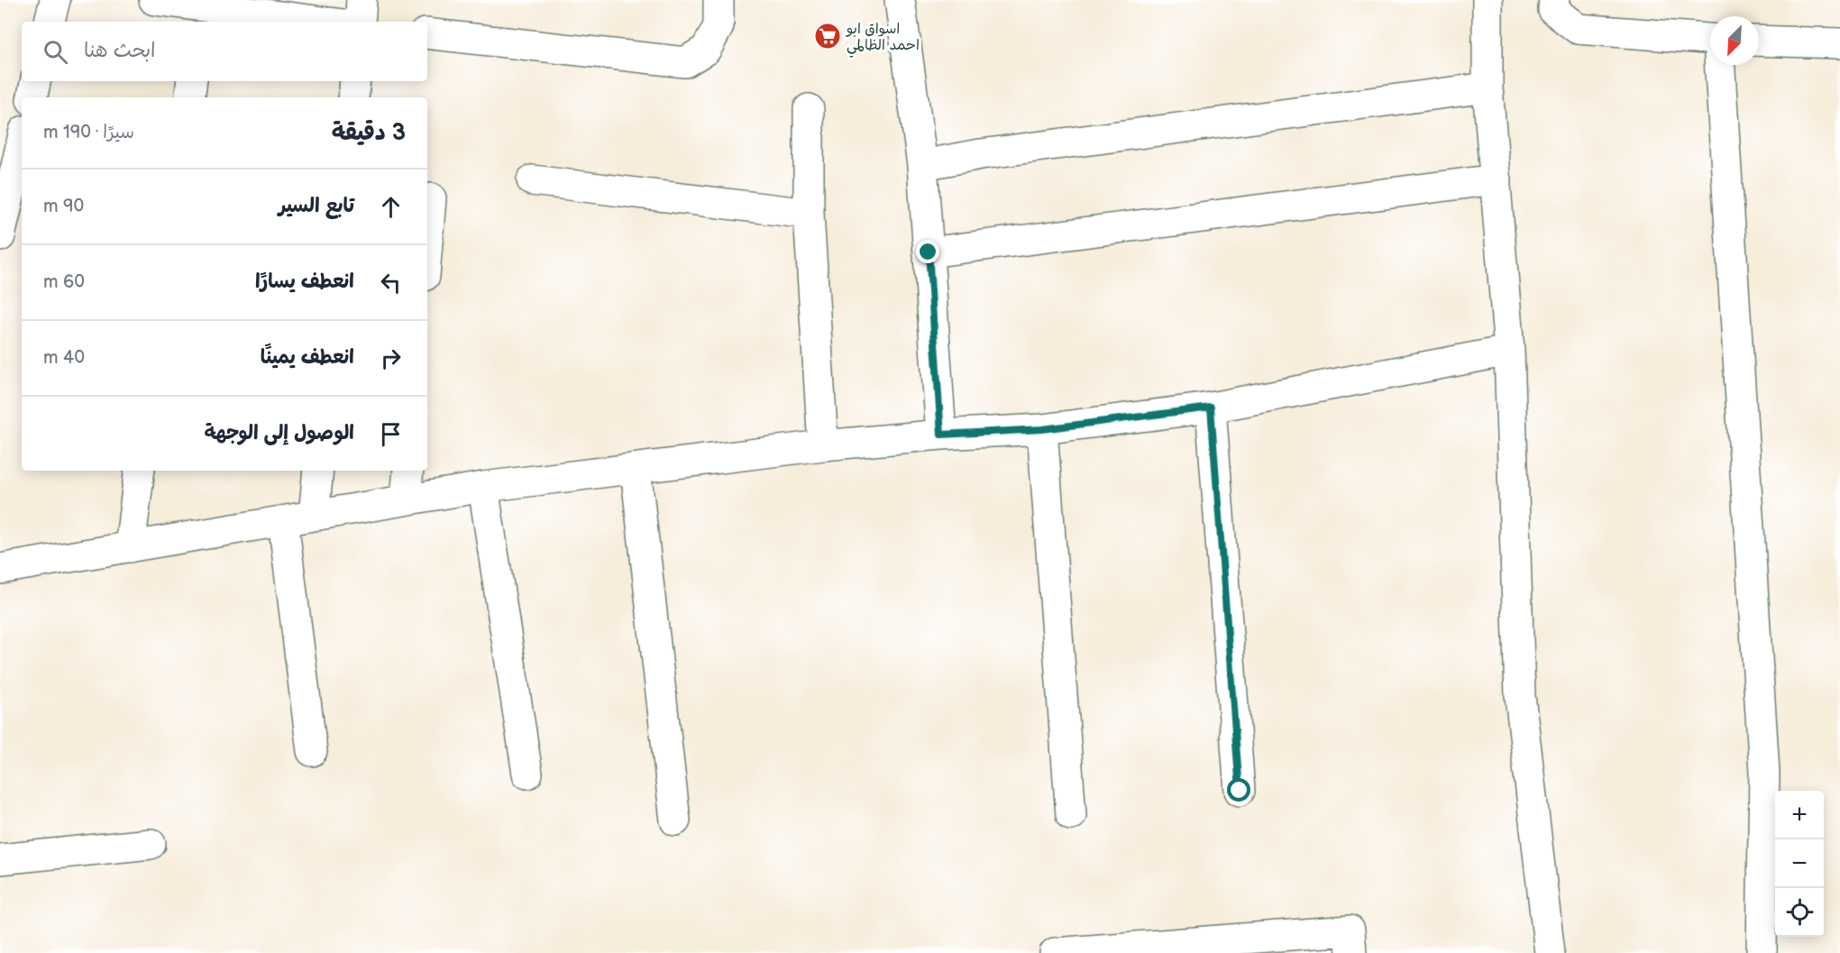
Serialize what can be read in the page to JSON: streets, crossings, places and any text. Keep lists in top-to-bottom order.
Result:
{
  "places": {
    "supermarket": ["اسواق ابو احمد الظالمي"]
  },
  "north": "bottom left",
  "page": {
    "search": "ابحث هنا",
    "heading": ["3 دقيقة", "سيرًا · 190 m"],
    "list": [
      ["تابع السير", "90 m"],
      ["انعطف يسارًا", "60 m"],
      ["انعطف يمينًا", "40 m"],
      "الوصول إلى الوجهة"
    ],
    "map_buttons": ["+", "−"]
  }
}
